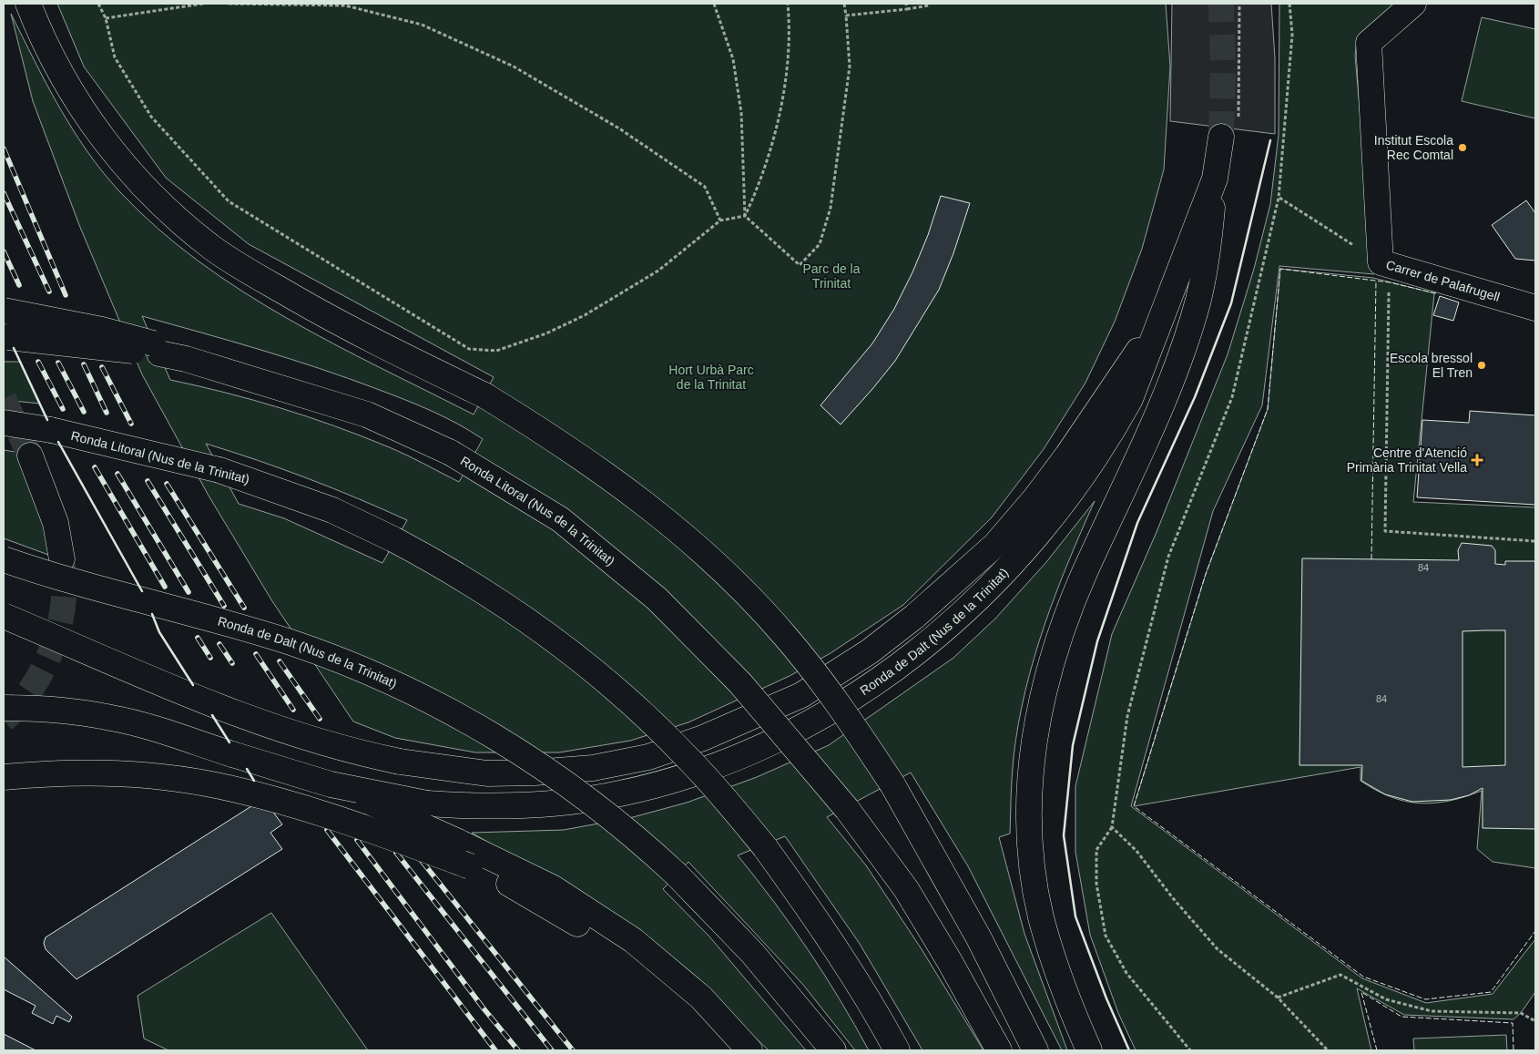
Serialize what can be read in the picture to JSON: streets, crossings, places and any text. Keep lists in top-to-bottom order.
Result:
{
  "streets": {
    "main road": ["Carrer de Palafrugell", "Ronda Litoral (Nus de la Trinitat)", "Ronda de Dalt (Nus de la Trinitat)"]
  },
  "parks": ["Parc de la Trinitat", "Hort Urbà Parc de la Trinitat"],
  "places": {
    "other": ["Institut Escola Rec Comtal", "Escola bressol El Tren"],
    "health": ["Centre d'Atenció Primària Trinitat Vella"]
  },
  "house_numbers": ["84", "84"]
}
